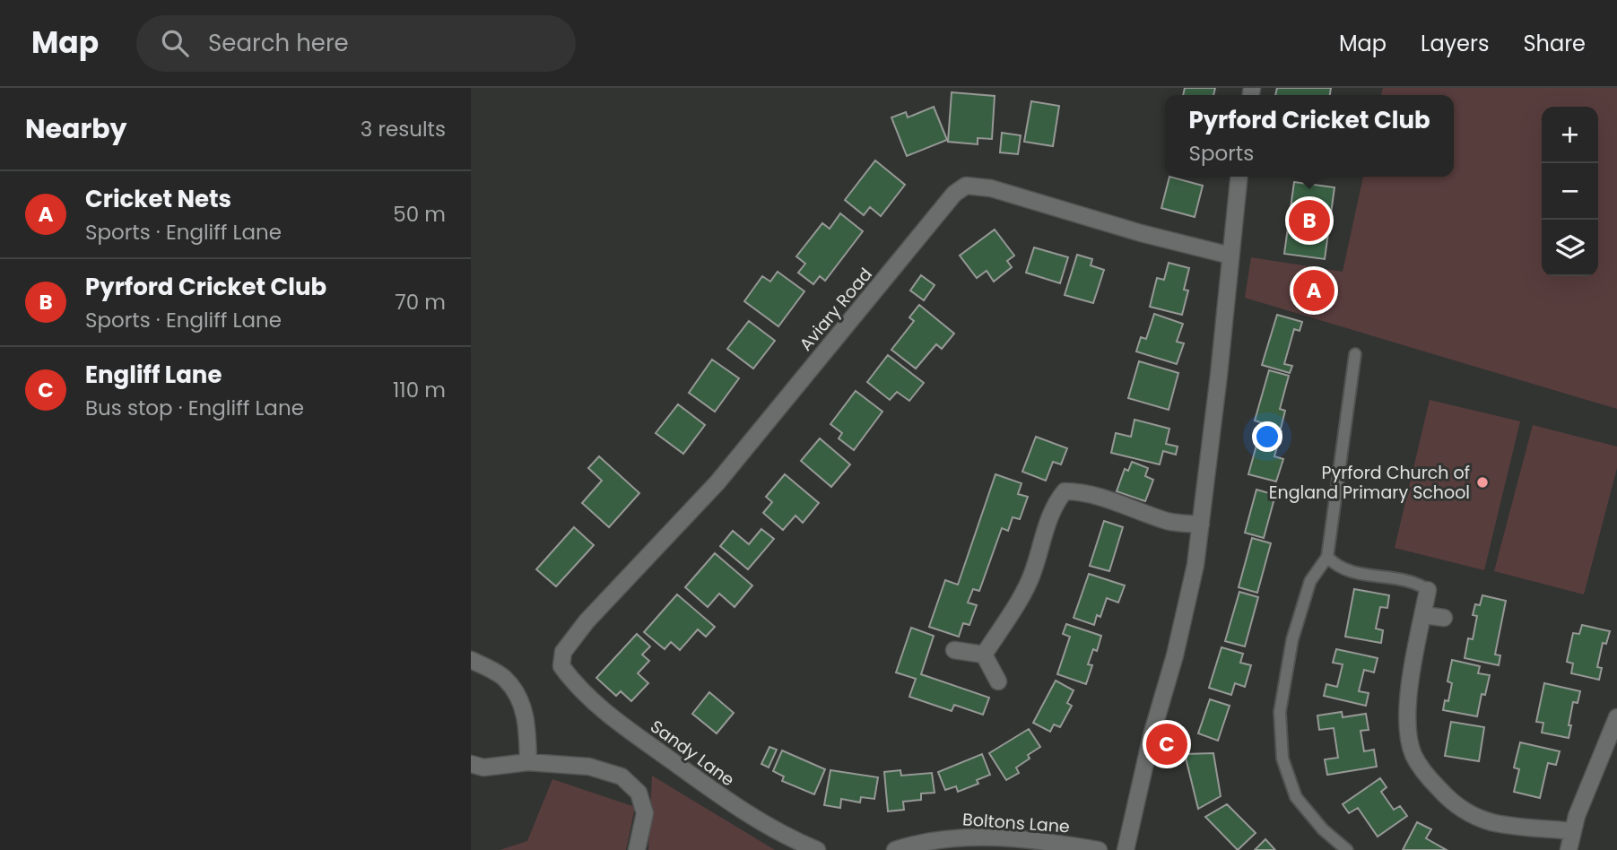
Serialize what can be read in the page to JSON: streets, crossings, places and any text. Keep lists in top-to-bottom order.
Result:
{
  "streets": {
    "street": ["Aviary Road", "Sandy Lane", "Boltons Lane"]
  },
  "crossings": [
    ["Aviary Road", "Sandy Lane"]
  ],
  "places": ["Pyrford Church of England Primary School"],
  "page": {
    "header": "Map",
    "search": "Search here",
    "nav": ["Map", "Layers", "Share"],
    "heading": ["Nearby", "3 results"],
    "popup": ["Pyrford Cricket Club", "Sports"],
    "map_buttons": ["+", "−"],
    "list": [
      {
        "mark": "A",
        "name": "Cricket Nets",
        "note": "Sports · Engliff Lane",
        "value": "50 m"
      },
      {
        "mark": "B",
        "name": "Pyrford Cricket Club",
        "note": "Sports · Engliff Lane",
        "value": "70 m"
      },
      {
        "mark": "C",
        "name": "Engliff Lane",
        "note": "Bus stop · Engliff Lane",
        "value": "110 m"
      }
    ],
    "pins": ["B", "A", "C"]
  }
}
